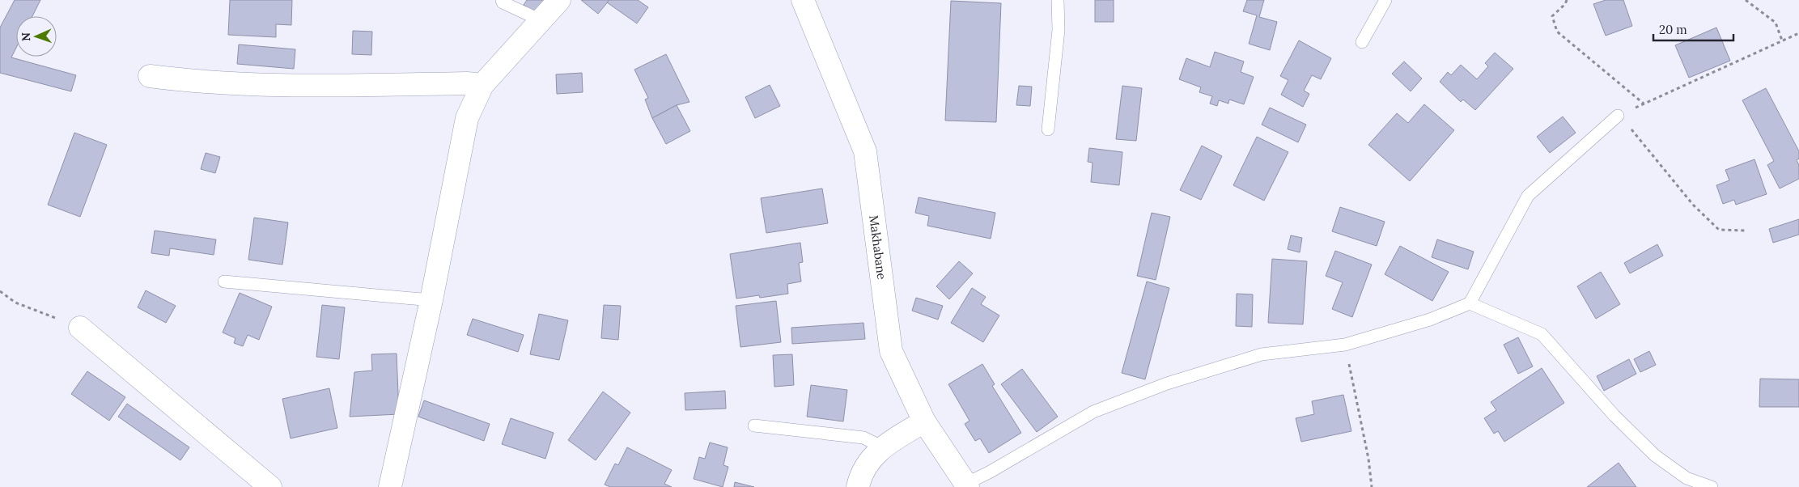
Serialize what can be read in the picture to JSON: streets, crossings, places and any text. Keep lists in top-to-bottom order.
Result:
{
  "streets": {
    "street": ["Makhabane"]
  },
  "scale_bar": "20 m",
  "north": "left"
}
